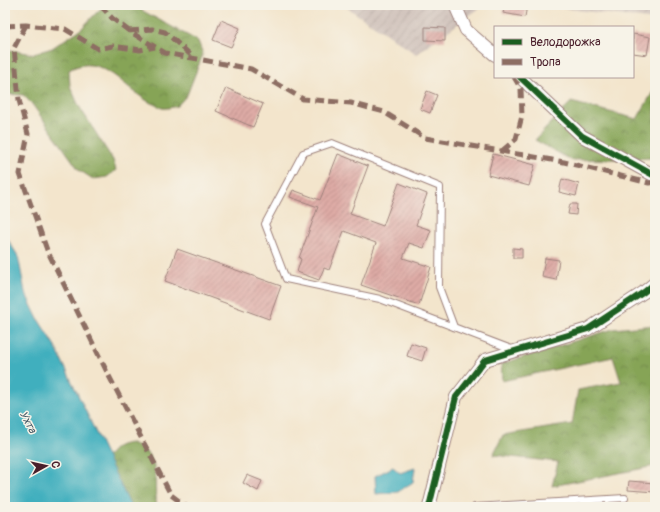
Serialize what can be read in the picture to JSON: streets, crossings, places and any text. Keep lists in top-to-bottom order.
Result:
{
  "water": ["Ухта"],
  "legend": ["Велодорожка", "Тропа"],
  "north": "right"
}
